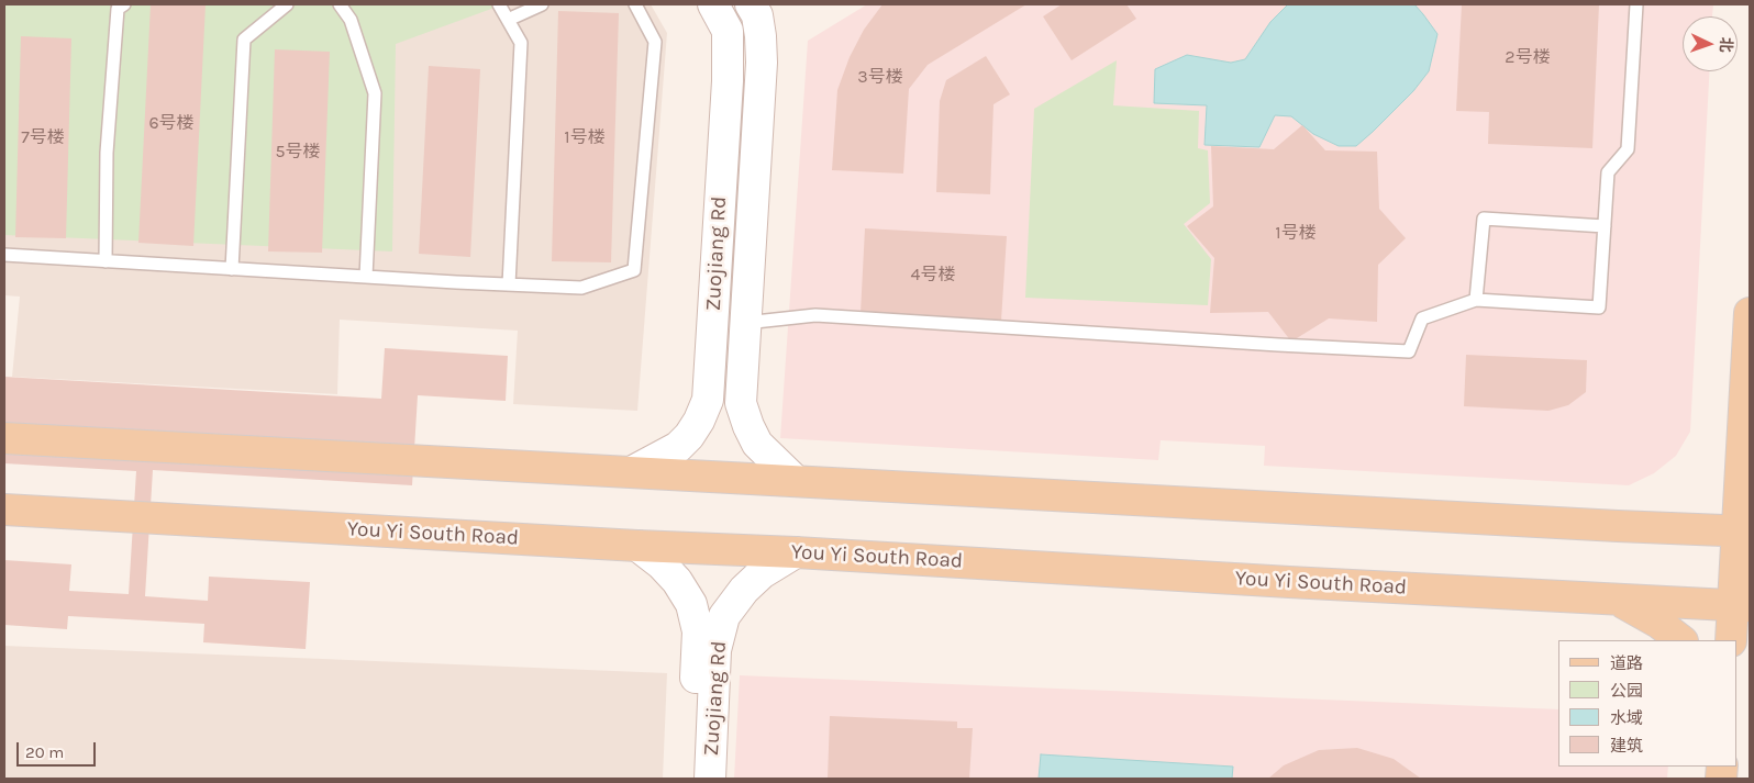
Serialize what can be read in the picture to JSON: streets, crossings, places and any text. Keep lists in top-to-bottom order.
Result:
{
  "streets": {
    "main road": ["You Yi South Road"],
    "street": ["Zuojiang Rd"]
  },
  "crossings": [
    ["Zuojiang Rd", "You Yi South Road"]
  ],
  "house_numbers": [
    "2号楼",
    "3号楼",
    "6号楼",
    "7号楼",
    "1号楼",
    "5号楼",
    "1号楼",
    "4号楼"
  ],
  "legend": [
    "道路",
    "公园",
    "水域",
    "建筑"
  ],
  "scale_bar": "20 m",
  "north": "right"
}
